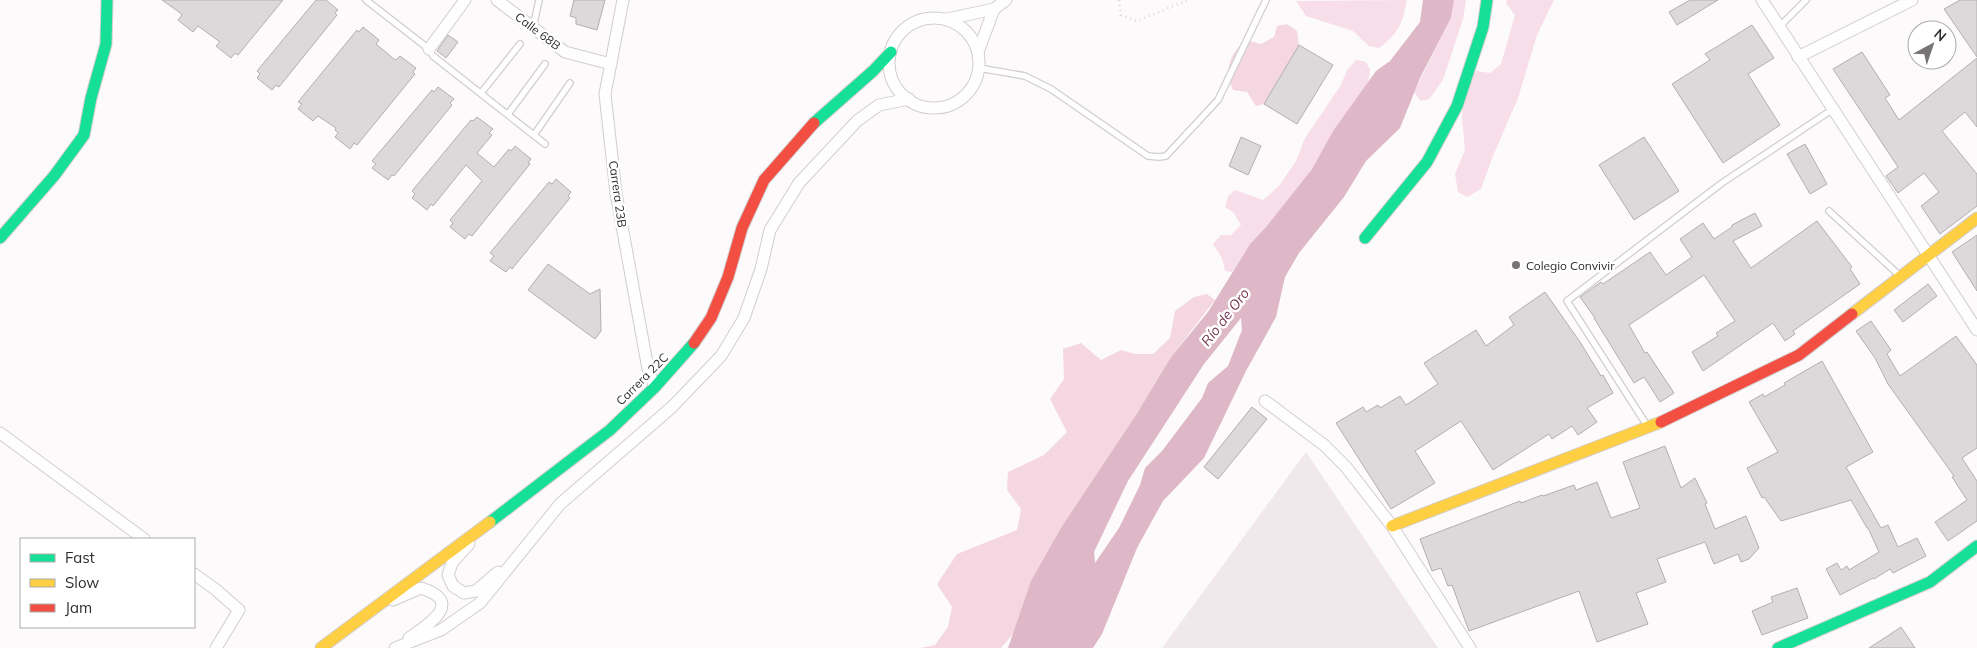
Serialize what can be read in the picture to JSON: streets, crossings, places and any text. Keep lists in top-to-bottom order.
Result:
{
  "streets": {
    "street": ["Calle 68B", "Carrera 23B", "Carrera 22C"]
  },
  "crossings": [
    ["Calle 68B", "Carrera 23B"],
    ["Carrera 23B", "Carrera 22C"]
  ],
  "water": ["Río de Oro"],
  "places": ["Colegio Convivir"],
  "legend": ["Fast", "Slow", "Jam"],
  "north": "top right"
}
